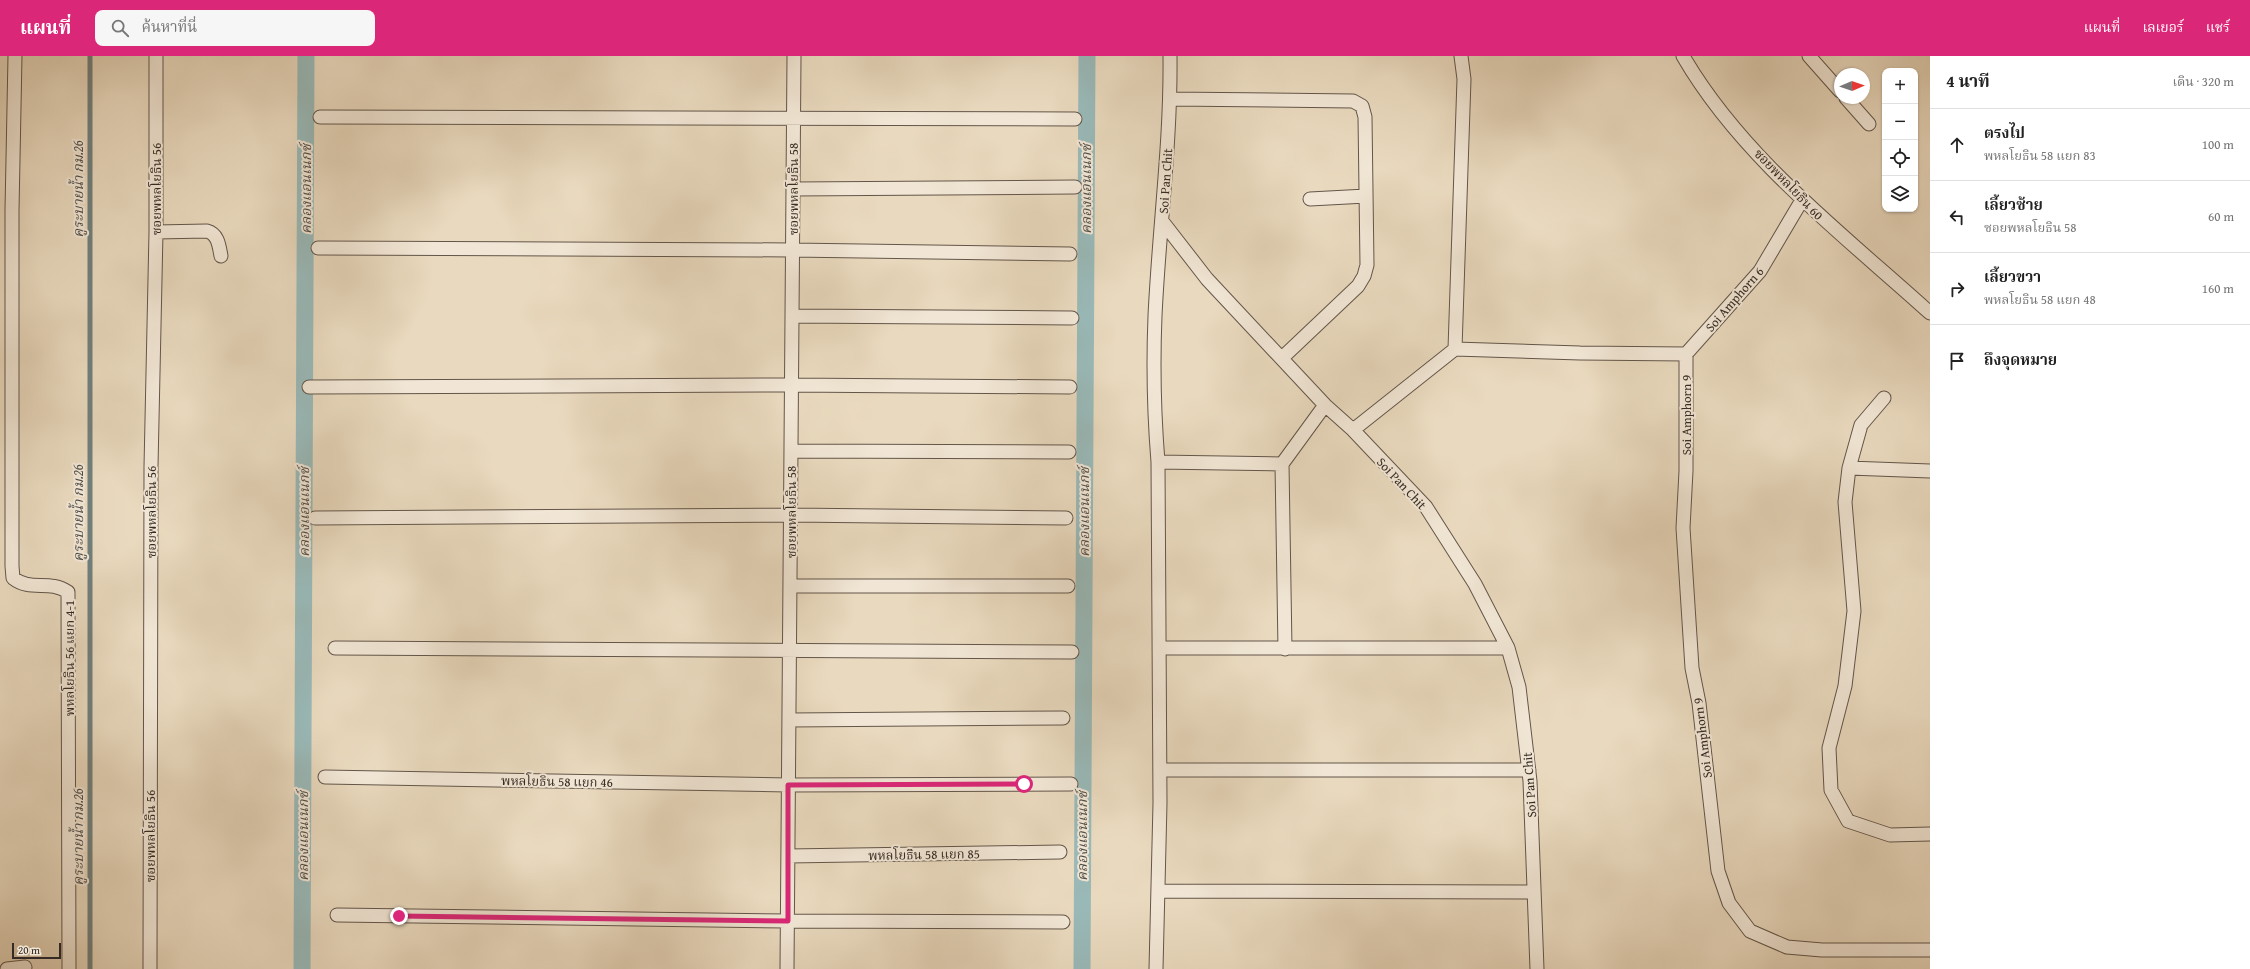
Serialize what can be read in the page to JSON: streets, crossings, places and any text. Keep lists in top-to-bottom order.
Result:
{
  "streets": {
    "street": [
      "Soi Pan Chit",
      "ซอยพหลโยธิน 60",
      "ซอยพหลโยธิน 56",
      "ซอยพหลโยธิน 58",
      "Soi Amphorn 6",
      "Soi Amphorn 9",
      "พหลโยธิน 56 แยก 4-1",
      "พหลโยธิน 58 แยก 46",
      "พหลโยธิน 58 แยก 85"
    ]
  },
  "crossings": [
    ["ซอยพหลโยธิน 60", "Soi Amphorn 6"],
    ["ซอยพหลโยธิน 58", "พหลโยธิน 58 แยก 46"],
    ["ซอยพหลโยธิน 58", "พหลโยธิน 58 แยก 85"],
    ["Soi Amphorn 6", "Soi Amphorn 9"]
  ],
  "water": ["คูระบายน้ำ กม.26", "คลองแอนเนกซ์"],
  "scale_bar": "20 m",
  "north": "right",
  "page": {
    "header": "แผนที่",
    "search": "ค้นหาที่นี่",
    "nav": ["แผนที่", "เลเยอร์", "แชร์"],
    "heading": ["4 นาที", "เดิน · 320 m"],
    "map_buttons": ["+", "−"],
    "list": [
      ["ตรงไป", "พหลโยธิน 58 แยก 83", "100 m"],
      ["เลี้ยวซ้าย", "ซอยพหลโยธิน 58", "60 m"],
      ["เลี้ยวขวา", "พหลโยธิน 58 แยก 48", "160 m"],
      "ถึงจุดหมาย"
    ],
    "scale": "20 m"
  }
}
